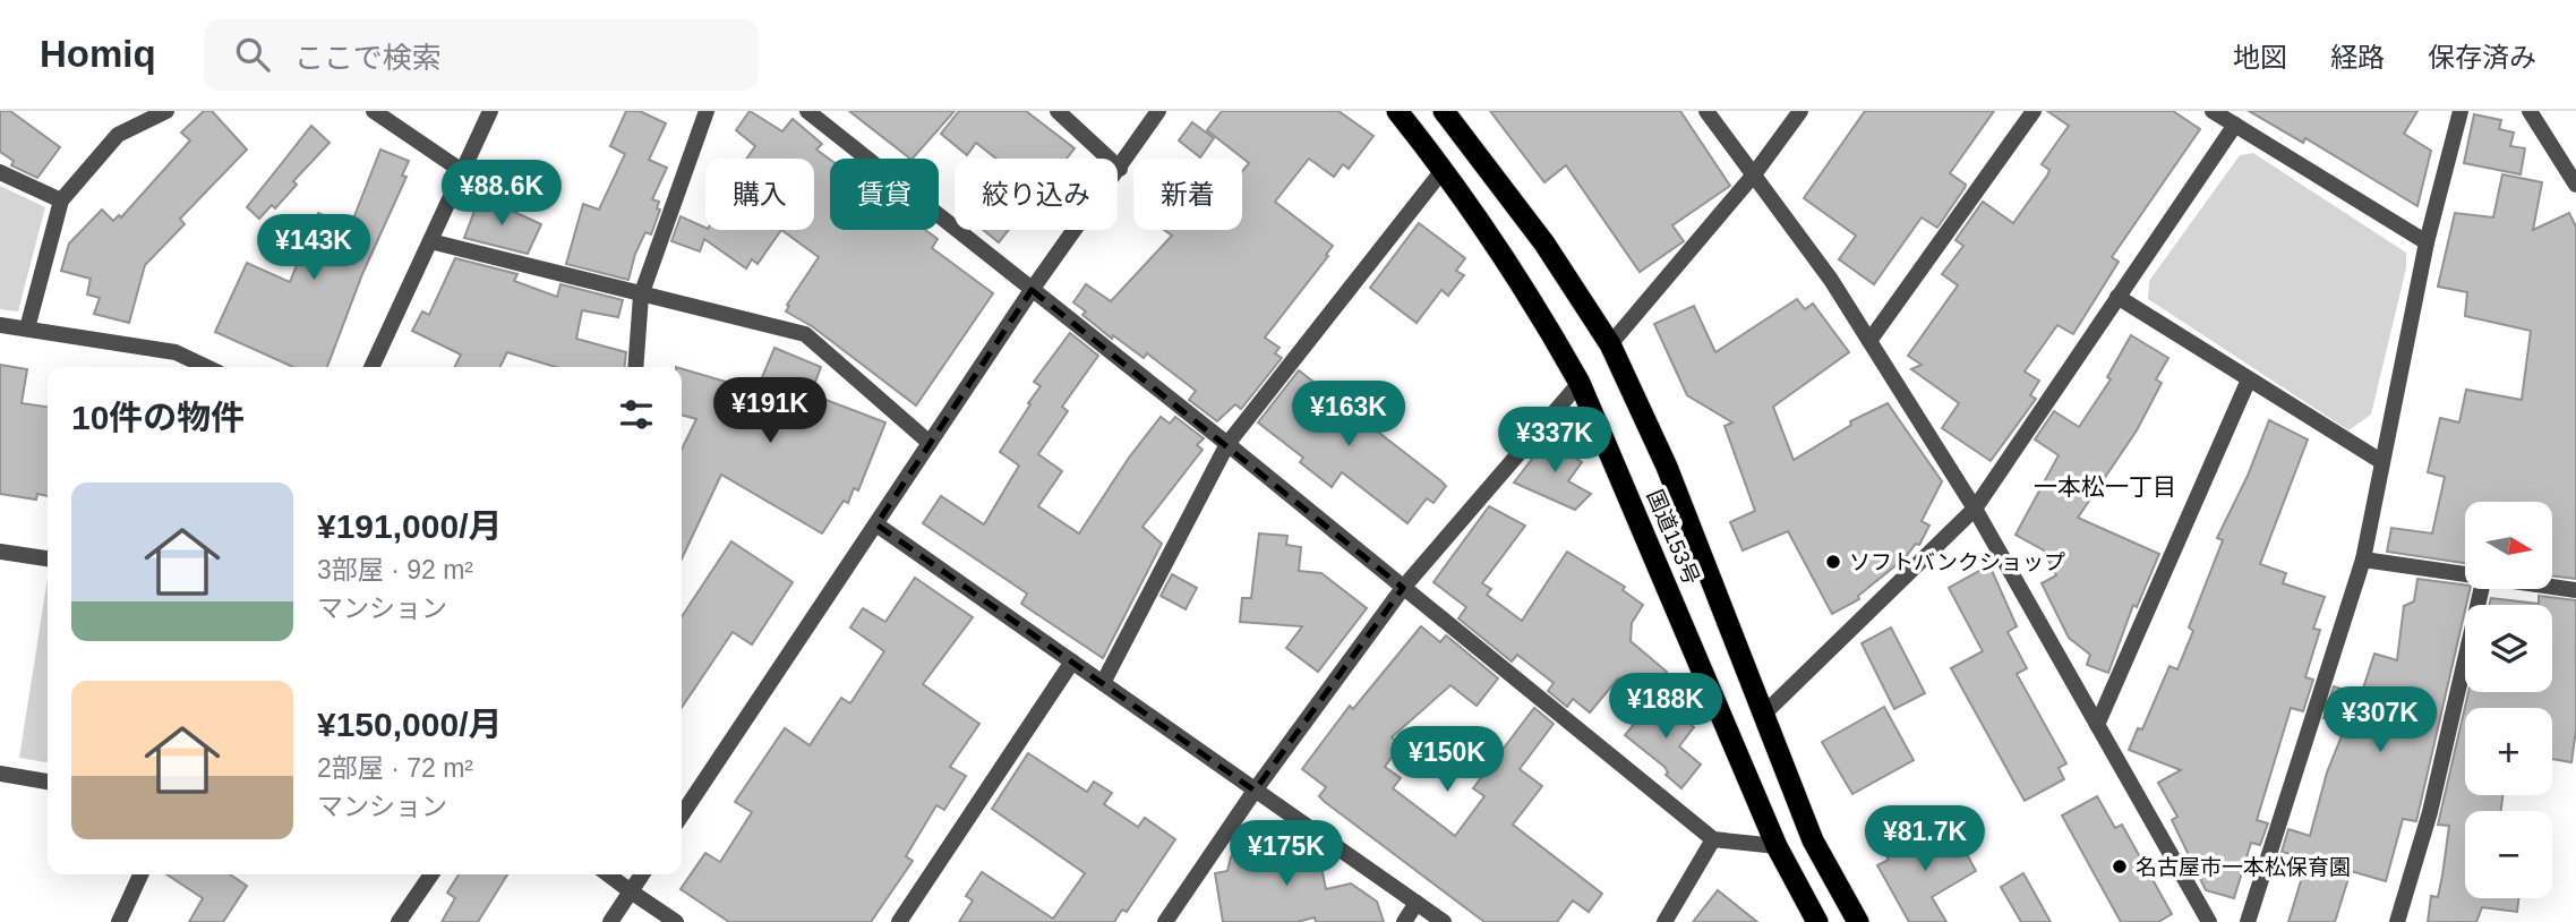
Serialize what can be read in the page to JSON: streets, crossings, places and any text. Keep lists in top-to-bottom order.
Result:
{
  "streets": {
    "highway": ["国道153号"]
  },
  "districts": ["一本松一丁目"],
  "places": ["ソフトバンクショップ", "名古屋市一本松保育園"],
  "north": "right",
  "page": {
    "header": "Homiq",
    "search": "ここで検索",
    "nav": ["地図", "経路", "保存済み"],
    "chip": [
      "購入",
      "賃貸",
      "絞り込み",
      "新着"
    ],
    "price": [
      "¥88.6K",
      "¥143K",
      "¥191K",
      "¥163K",
      "¥337K",
      "¥188K",
      "¥307K",
      "¥150K",
      "¥81.7K",
      "¥175K"
    ],
    "heading": "10件の物件",
    "list": [
      {
        "name": "¥191,000/月",
        "note": "3部屋 · 92 m² · マンション"
      },
      {
        "name": "¥150,000/月",
        "note": "2部屋 · 72 m² · マンション"
      }
    ],
    "map_buttons": ["+", "−"]
  }
}
